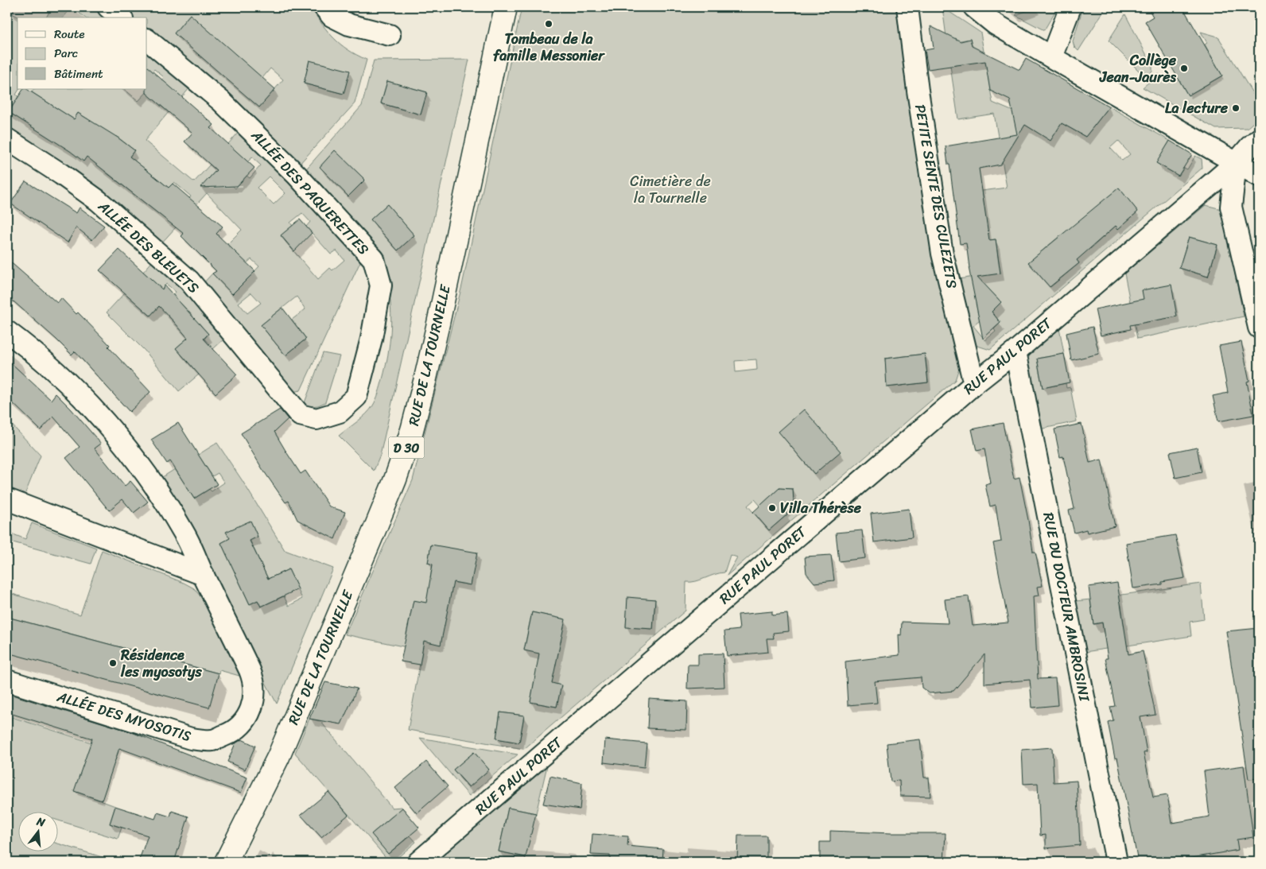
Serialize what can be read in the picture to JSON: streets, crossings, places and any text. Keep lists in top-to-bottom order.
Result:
{
  "streets": {
    "main road": ["RUE DE LA TOURNELLE", "D 30"],
    "street": [
      "ALLÉE DES PAQUERETTES",
      "PETITE SENTE DES CULEZETS",
      "ALLÉE DES BLEUETS",
      "RUE PAUL PORET",
      "RUE DU DOCTEUR AMBROSINI",
      "ALLÉE DES MYOSOTIS"
    ]
  },
  "crossings": [
    ["ALLÉE DES PAQUERETTES", "ALLÉE DES BLEUETS"],
    ["PETITE SENTE DES CULEZETS", "RUE PAUL PORET"],
    ["RUE PAUL PORET", "RUE DU DOCTEUR AMBROSINI"]
  ],
  "parks": ["Cimetière de la Tournelle"],
  "places": [
    "Tombeau de la famille Messonier",
    "Collège Jean-Jaurès",
    "La lecture",
    "Villa Thérèse",
    "Résidence les myosotys"
  ],
  "legend": ["Route", "Parc", "Bâtiment"],
  "north": "top"
}
